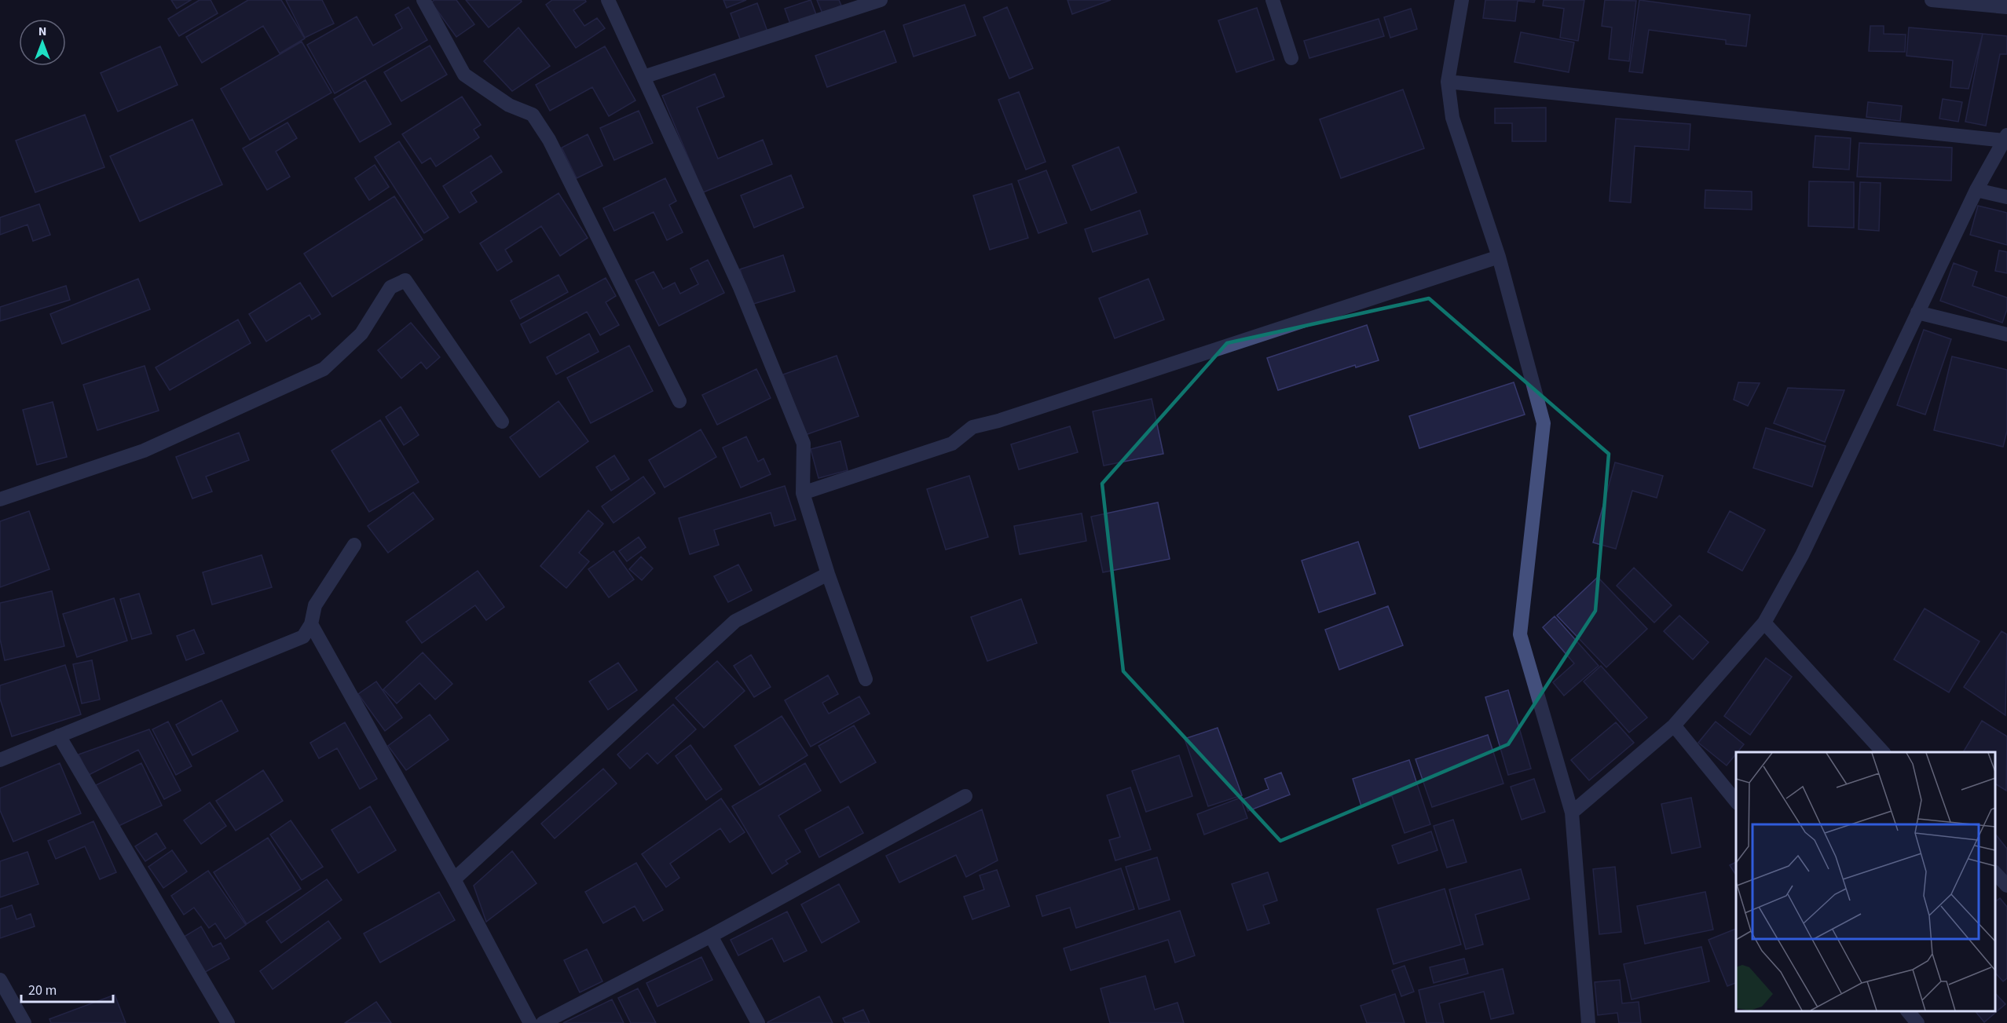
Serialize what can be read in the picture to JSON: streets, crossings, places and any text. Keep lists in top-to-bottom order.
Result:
{
  "scale_bar": "20 m",
  "north": "top"
}
